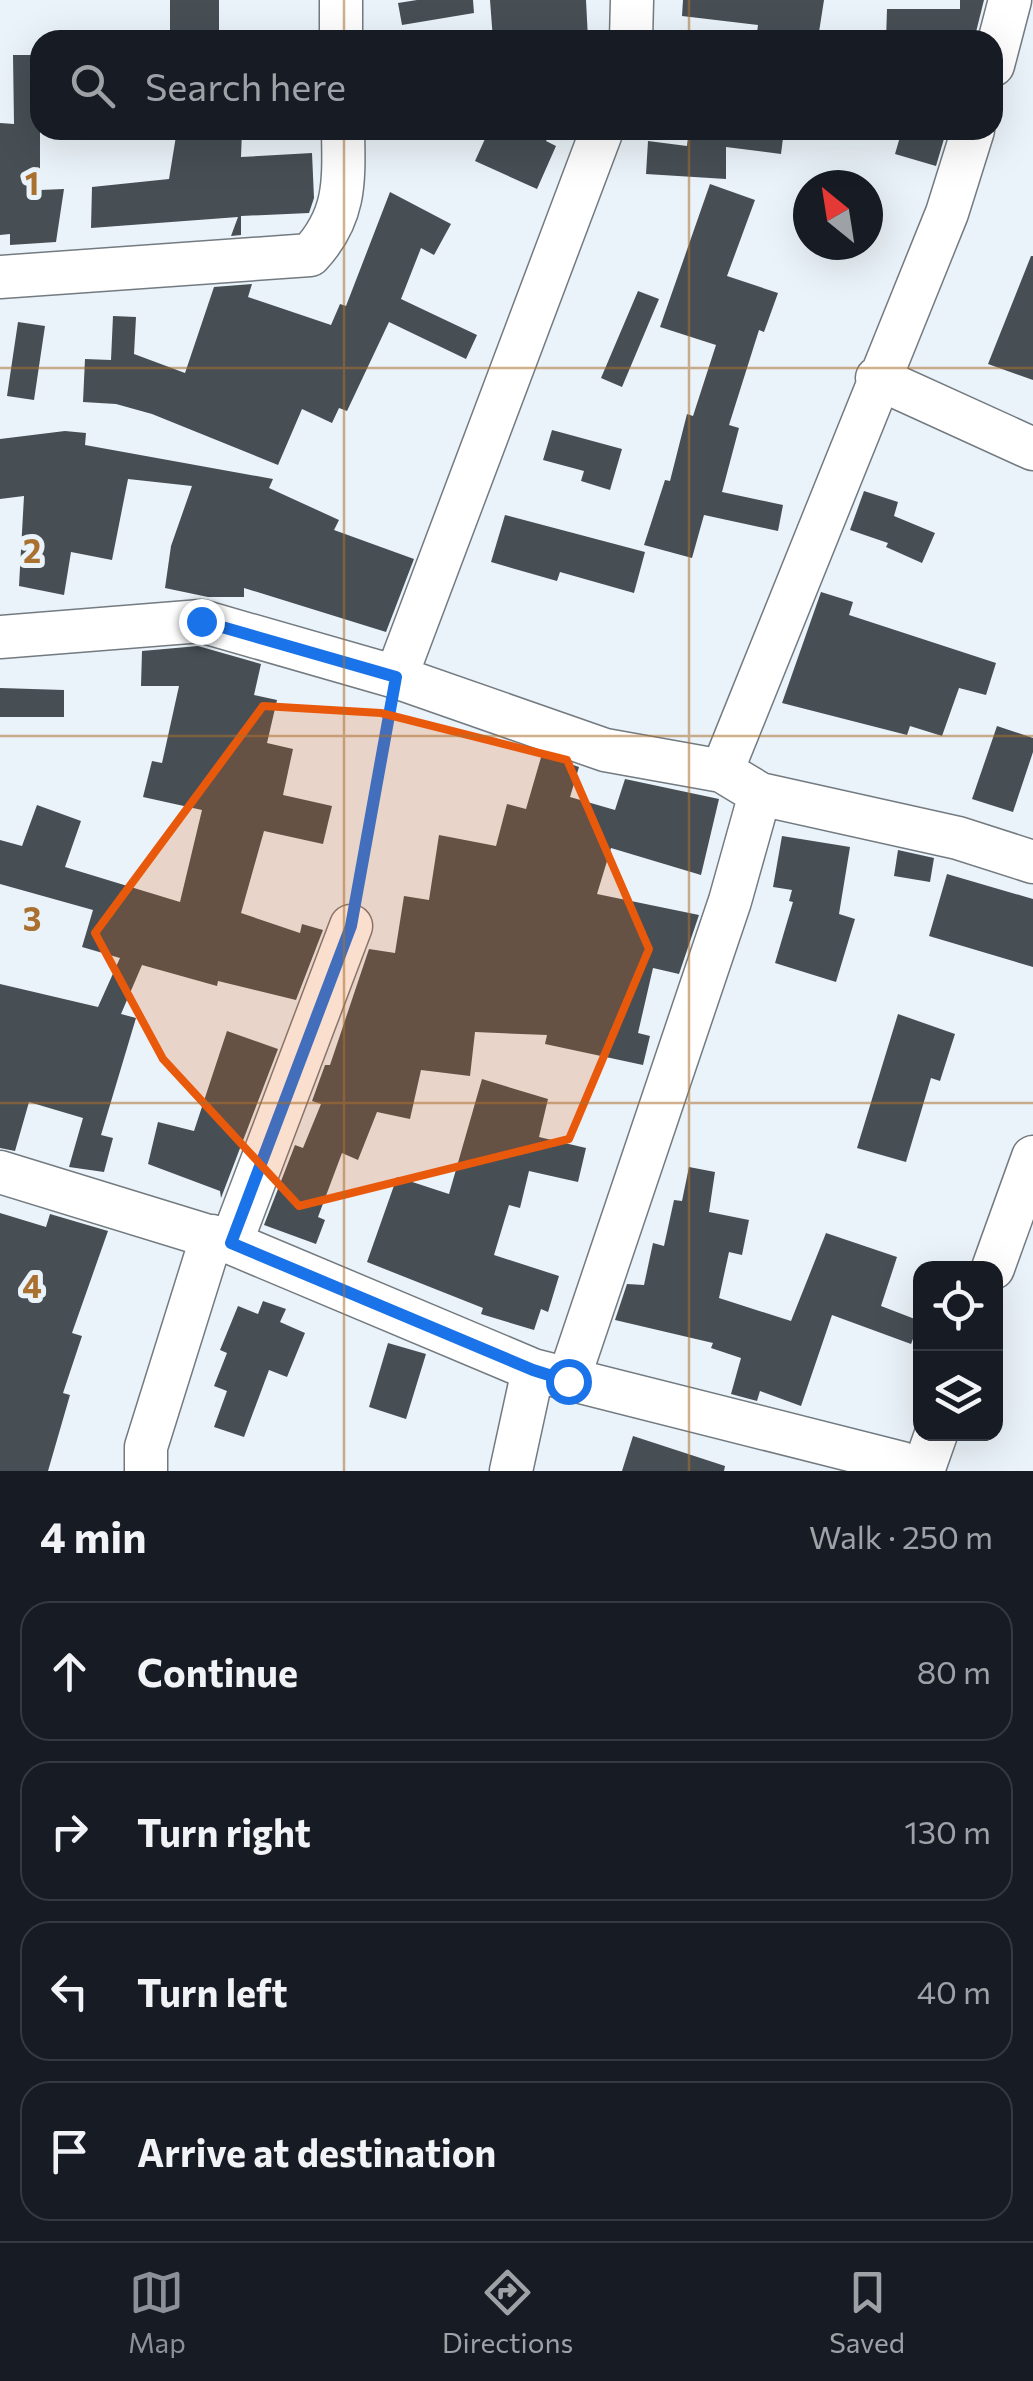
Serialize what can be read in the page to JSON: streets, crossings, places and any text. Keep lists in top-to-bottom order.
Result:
{
  "north": "top left",
  "page": {
    "search": "Search here",
    "heading": ["4 min", "Walk · 250 m"],
    "list": [
      ["Continue", "80 m"],
      ["Turn right", "130 m"],
      ["Turn left", "40 m"],
      "Arrive at destination"
    ],
    "nav": ["Map", "Directions", "Saved"]
  },
  "grid": {
    "rows": [
      "1",
      "2",
      "3",
      "4"
    ]
  }
}
